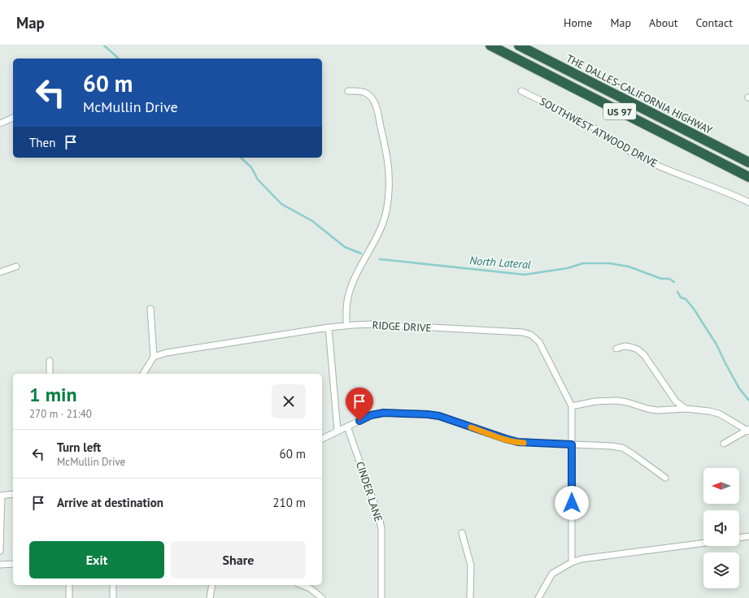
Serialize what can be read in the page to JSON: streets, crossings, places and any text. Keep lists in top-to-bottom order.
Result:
{
  "streets": {
    "highway": ["THE DALLES-CALIFORNIA HIGHWAY", "US 97"],
    "street": ["SOUTHWEST ATWOOD DRIVE", "RIDGE DRIVE", "CINDER LANE"]
  },
  "water": ["North Lateral"],
  "north": "left",
  "page": {
    "header": "Map",
    "nav": [
      "Home",
      "Map",
      "About",
      "Contact"
    ],
    "turn": ["60 m", "McMullin Drive"],
    "then": "Then",
    "heading": ["1 min", "270 m · 21:40"],
    "list": [
      {
        "name": "Turn left",
        "note": "McMullin Drive",
        "value": "60 m"
      },
      {
        "name": "Arrive at destination",
        "value": "210 m"
      }
    ],
    "buttons": ["Exit", "Share"]
  }
}
